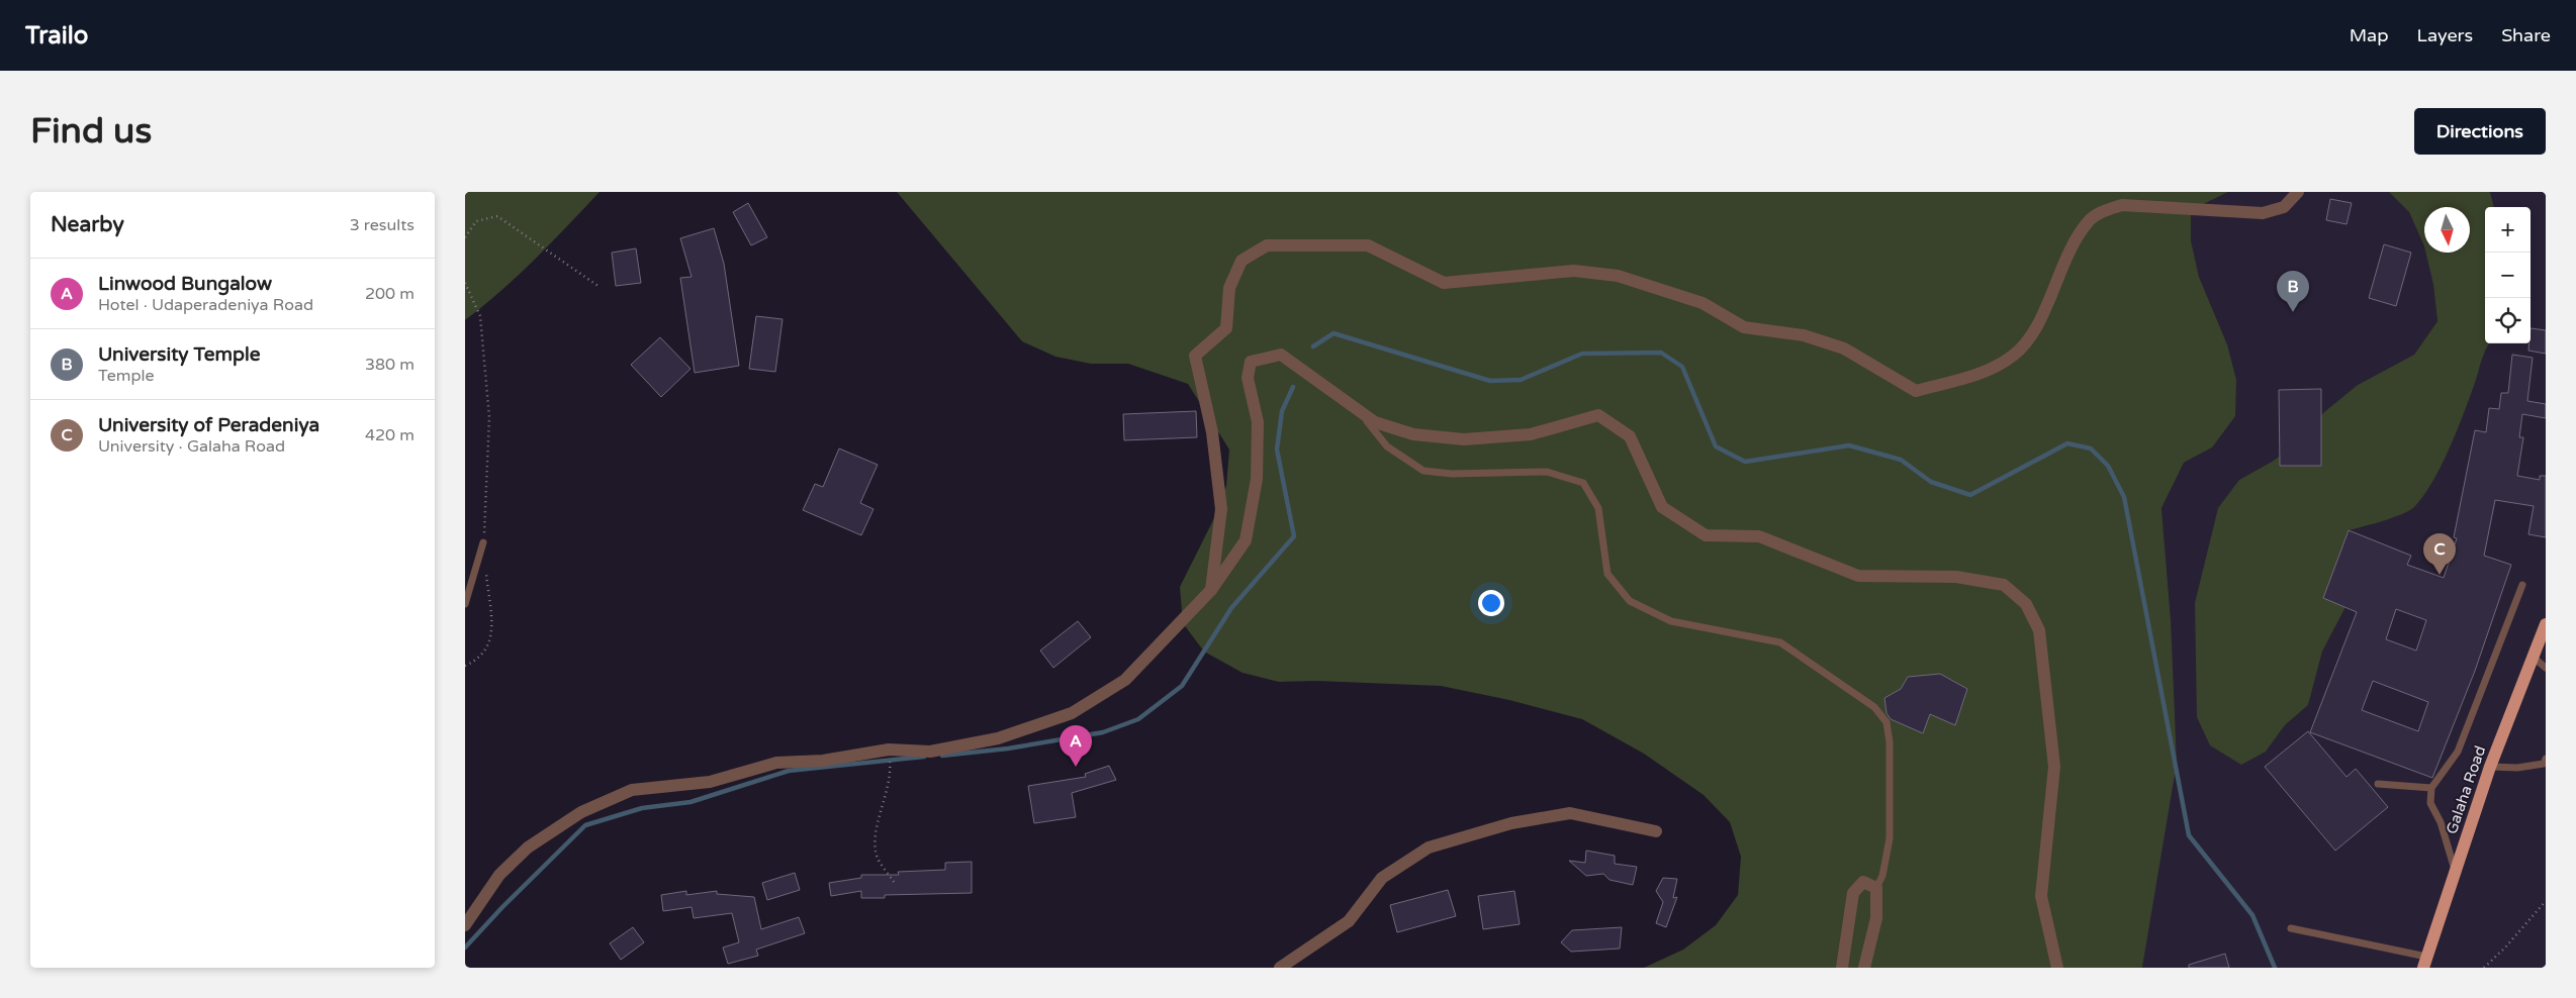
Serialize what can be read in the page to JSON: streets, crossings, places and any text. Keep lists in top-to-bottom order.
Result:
{
  "streets": {
    "main road": ["Galaha Road"]
  },
  "north": "bottom",
  "page": {
    "header": "Trailo",
    "nav": ["Map", "Layers", "Share"],
    "buttons": "Directions",
    "title": "Find us",
    "heading": ["Nearby", "3 results"],
    "map_buttons": ["+", "−"],
    "list": [
      {
        "mark": "A",
        "name": "Linwood Bungalow",
        "note": "Hotel · Udaperadeniya Road",
        "value": "200 m"
      },
      {
        "mark": "B",
        "name": "University Temple",
        "note": "Temple",
        "value": "380 m"
      },
      {
        "mark": "C",
        "name": "University of Peradeniya",
        "note": "University · Galaha Road",
        "value": "420 m"
      }
    ],
    "pins": ["B", "C", "A"]
  }
}
